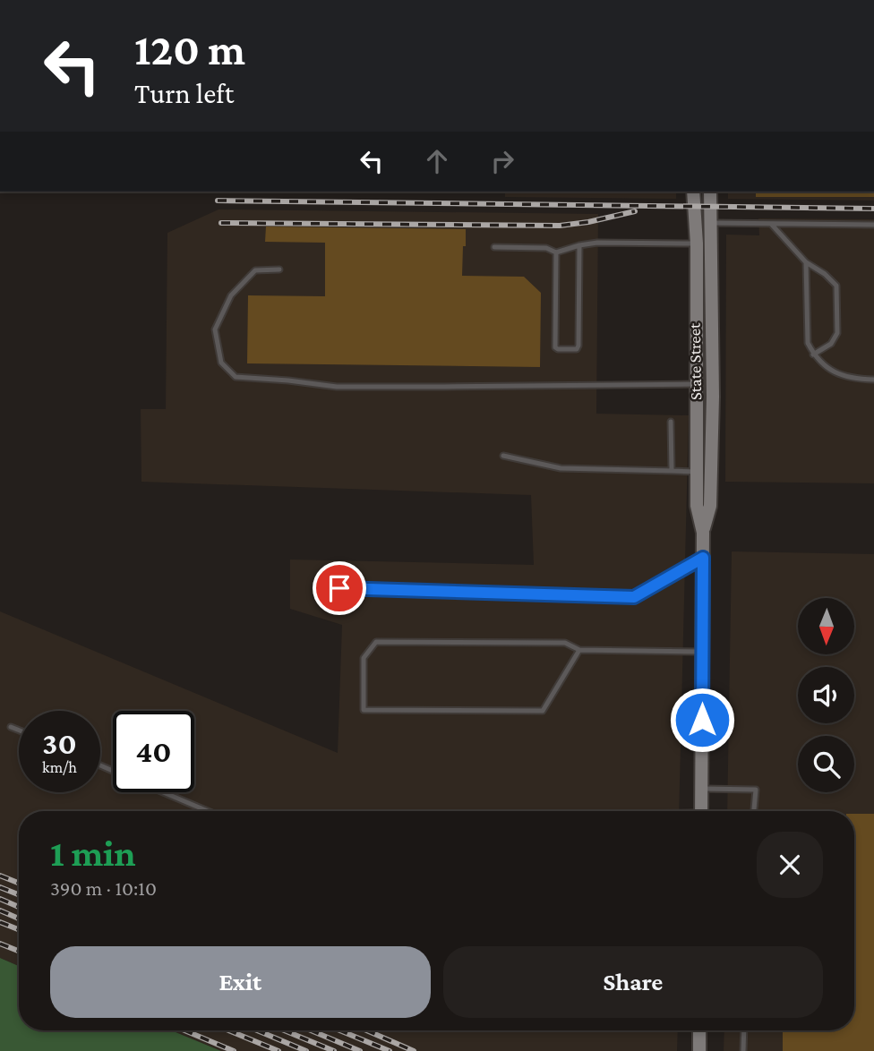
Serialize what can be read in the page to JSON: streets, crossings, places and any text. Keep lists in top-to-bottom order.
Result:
{
  "streets": {
    "street": ["State Street"]
  },
  "north": "bottom",
  "page": {
    "turn": ["120 m", "Turn left"],
    "speed": "30 km/h",
    "limit": "40",
    "heading": ["1 min", "390 m · 10:10"],
    "buttons": ["Exit", "Share"]
  }
}
